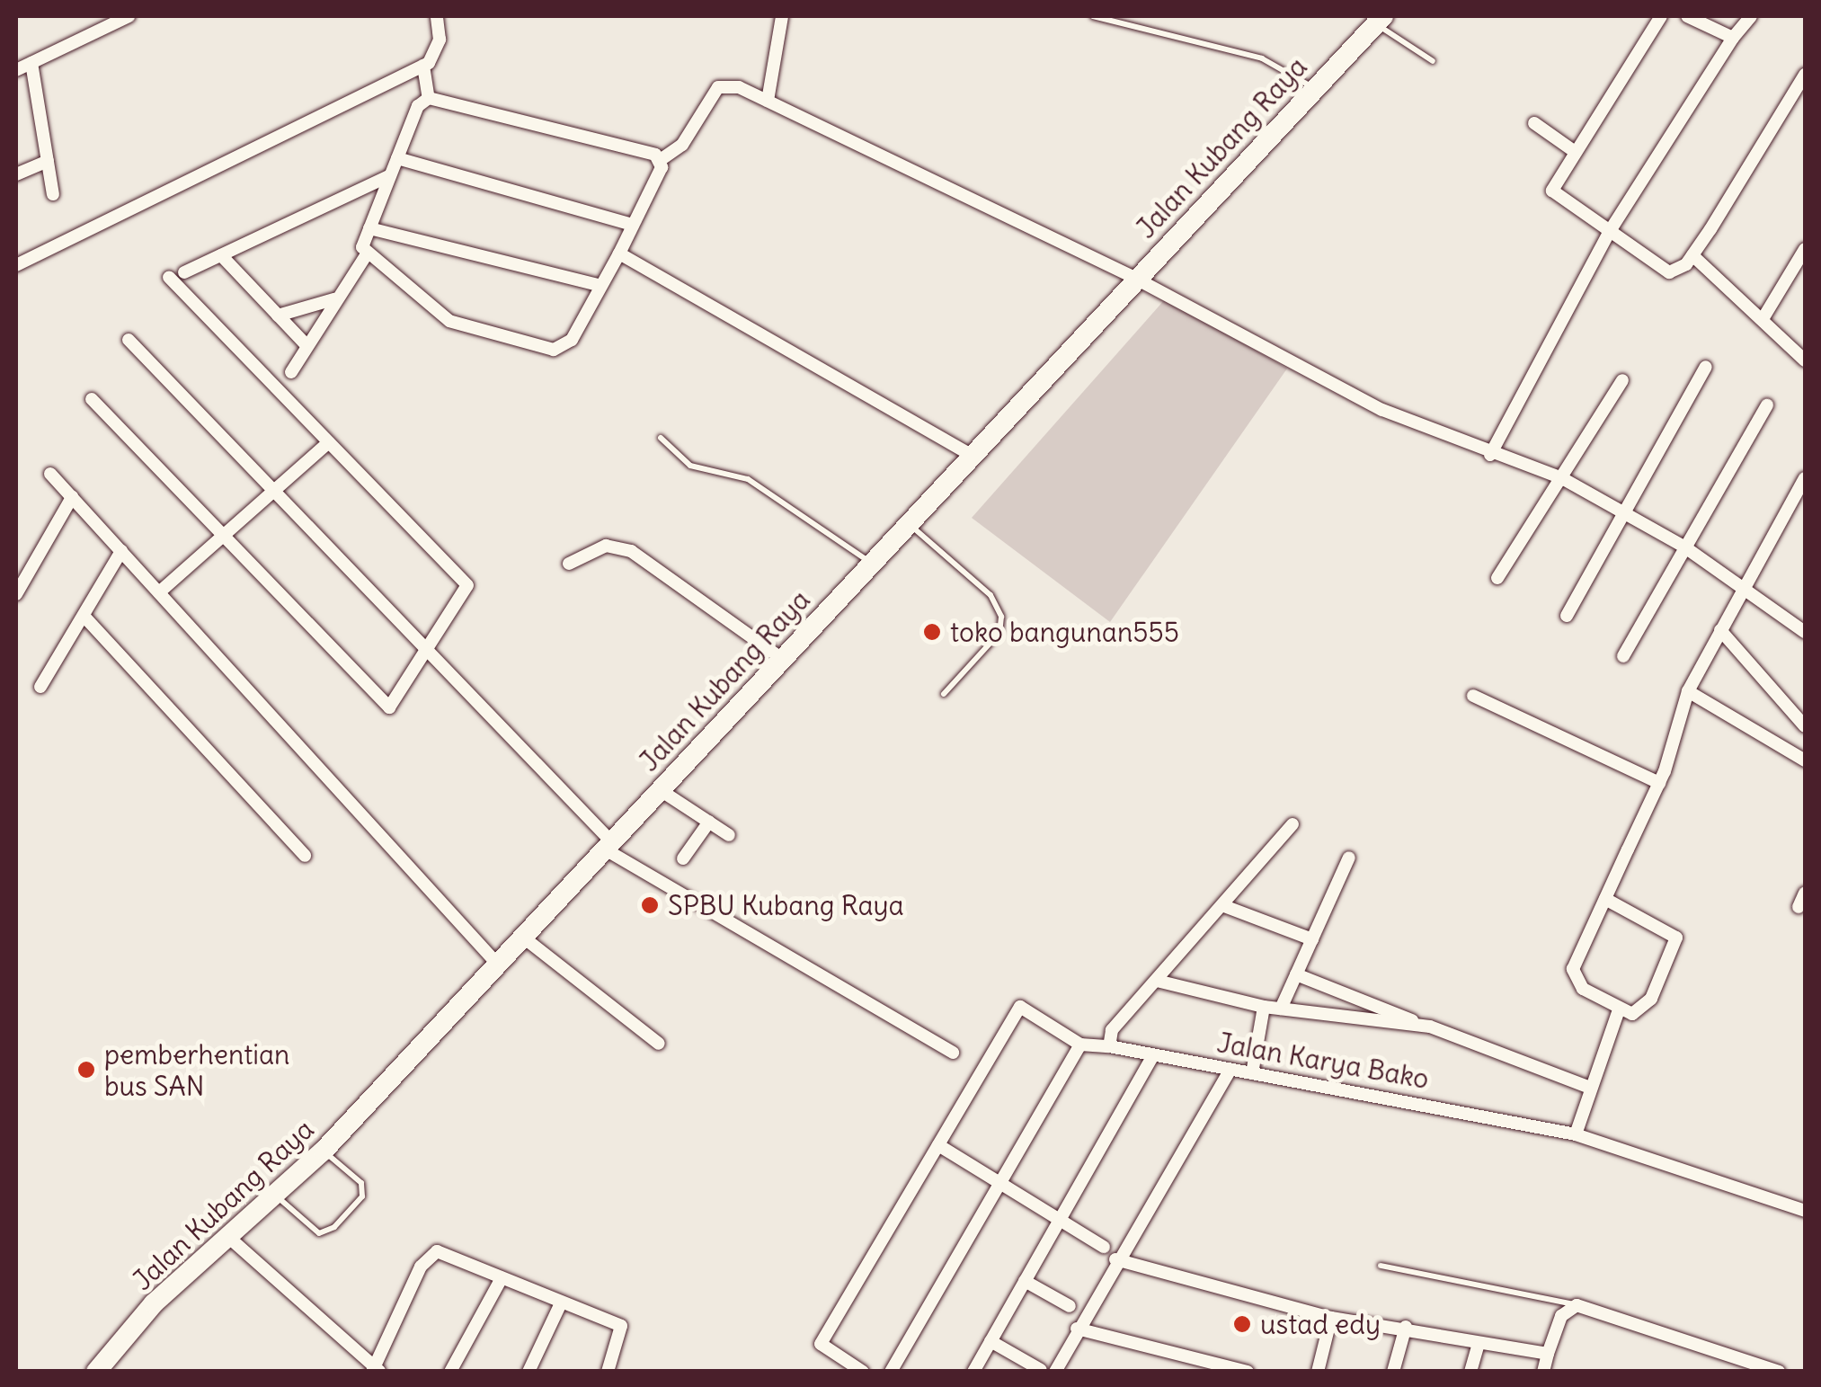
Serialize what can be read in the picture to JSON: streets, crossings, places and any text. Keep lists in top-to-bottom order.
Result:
{
  "streets": {
    "highway": ["Jalan Kubang Raya"],
    "street": ["Jalan Karya Bako"]
  },
  "places": [
    "toko bangunan555",
    "SPBU Kubang Raya",
    "pemberhentian bus SAN",
    "ustad edy"
  ]
}
